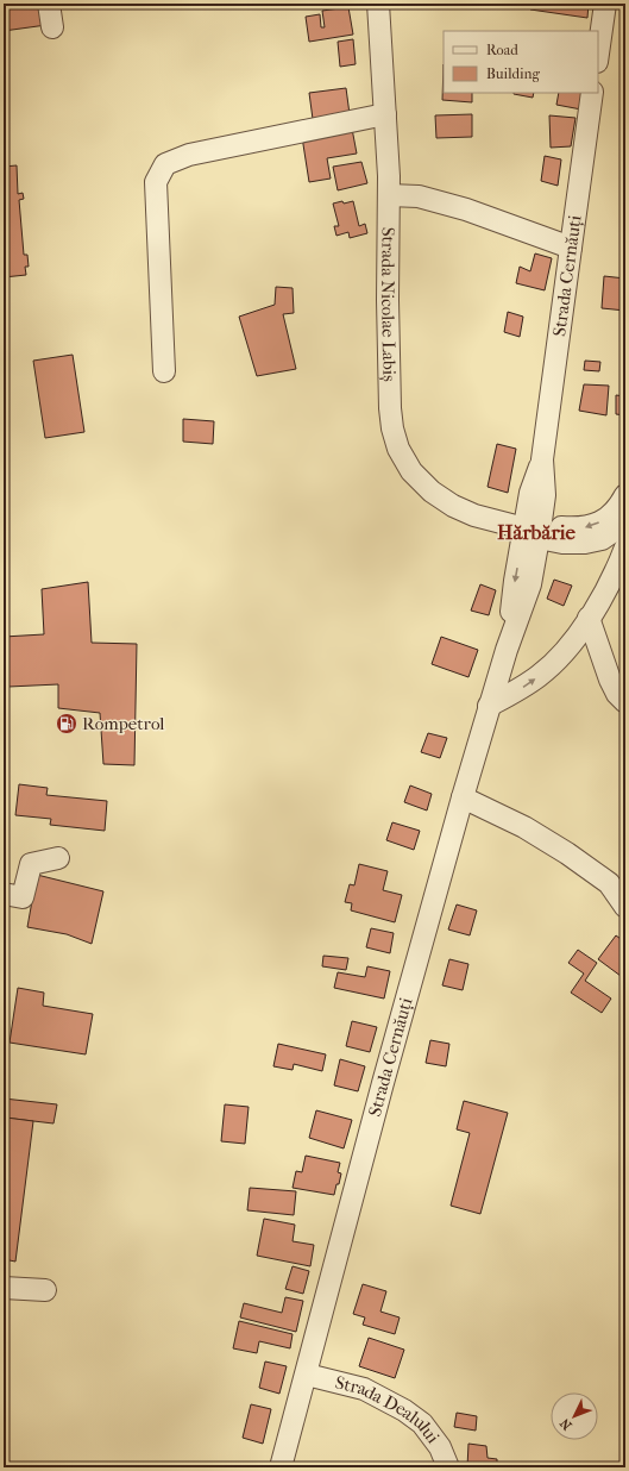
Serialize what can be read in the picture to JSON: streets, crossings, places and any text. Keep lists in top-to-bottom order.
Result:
{
  "streets": {
    "street": ["Strada Cernăuți", "Strada Nicolae Labiș", "Strada Dealului"]
  },
  "crossings": [
    ["Strada Cernăuți", "Strada Nicolae Labiș"],
    ["Strada Cernăuți", "Strada Dealului"]
  ],
  "districts": ["Hărbărie"],
  "places": {
    "fuel station": ["Rompetrol"]
  },
  "legend": ["Road", "Building"],
  "north": "bottom left"
}
